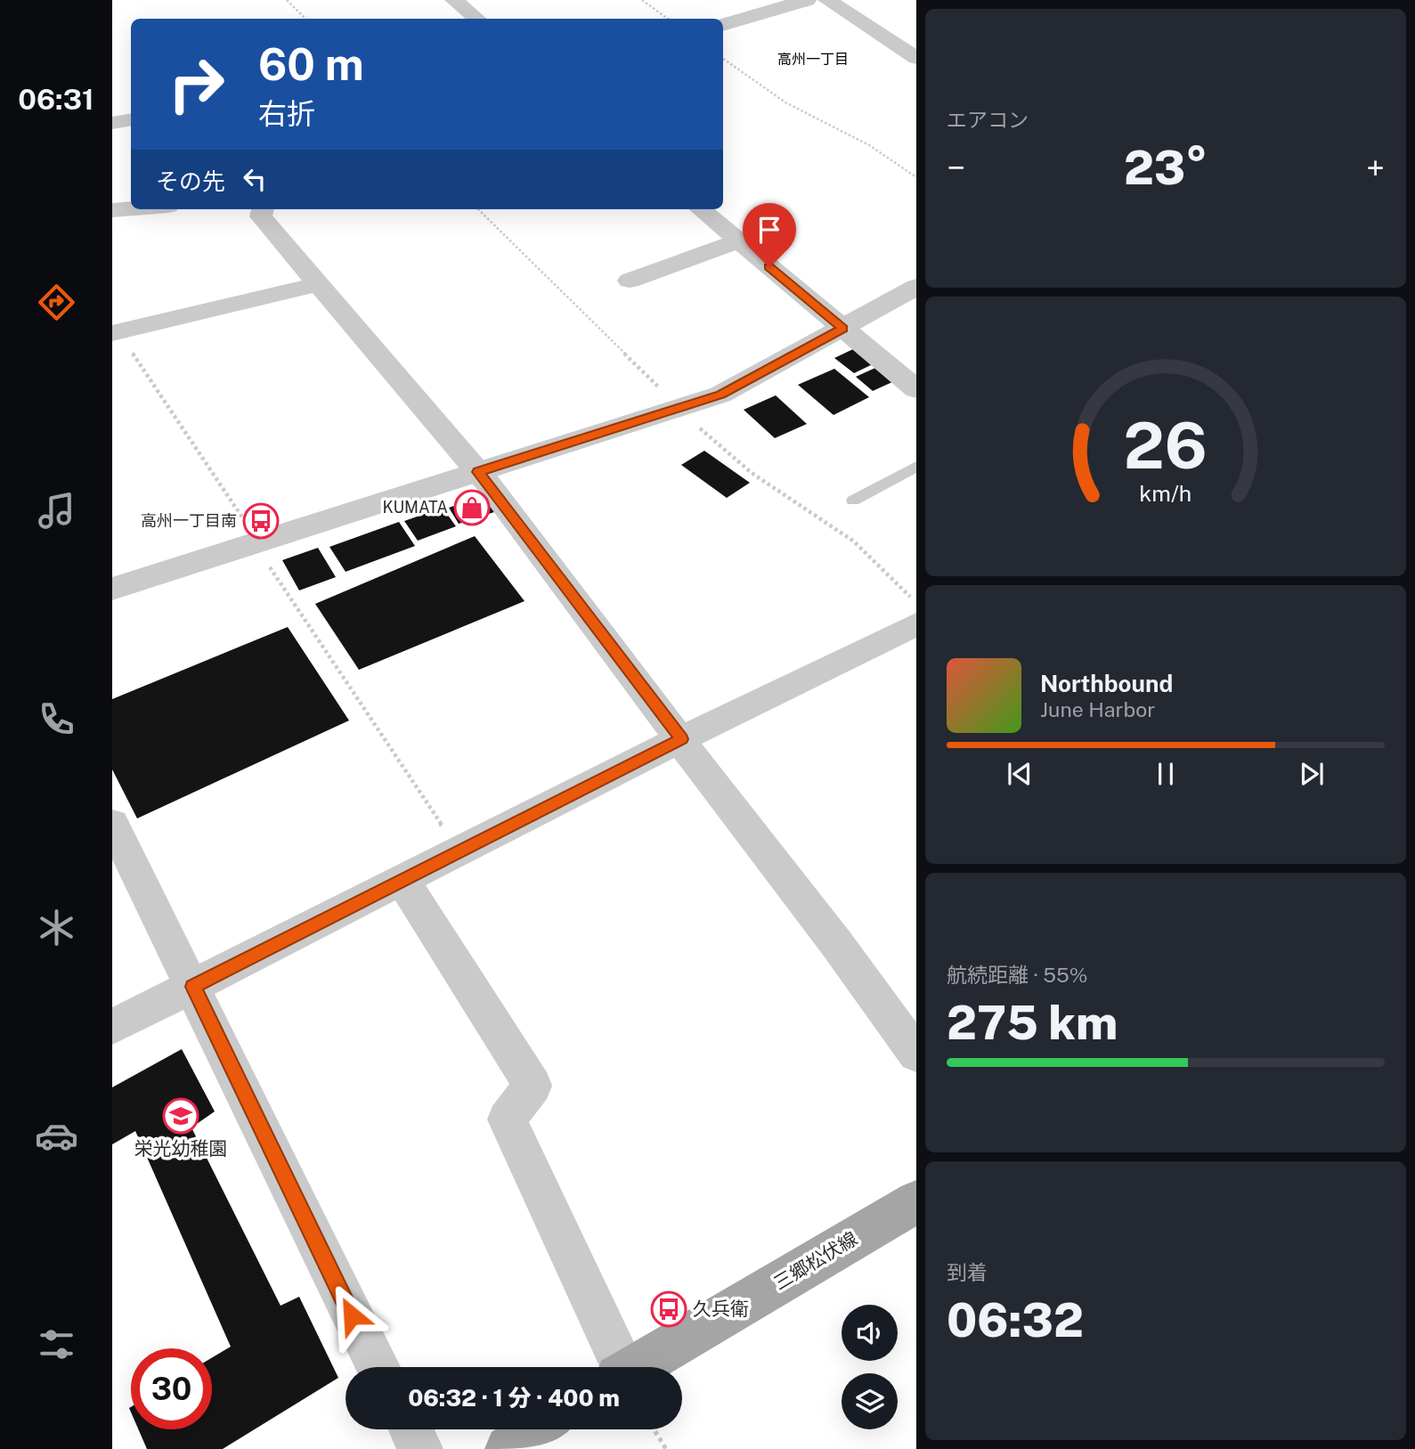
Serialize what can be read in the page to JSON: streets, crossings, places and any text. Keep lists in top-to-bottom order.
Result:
{
  "streets": {
    "main road": ["三郷松伏線"]
  },
  "districts": ["高州一丁目"],
  "places": {
    "shop": ["KUMATA"],
    "bus stop": ["高州一丁目南", "久兵衛"],
    "school or university": ["栄光幼稚園"]
  },
  "page": {
    "tabs": "06:31",
    "tile": [
      "エアコン",
      ["航続距離 · 55%", "275 km"],
      ["到着", "06:32"]
    ],
    "turn": ["60 m", "右折"],
    "heat": ["−", "23°", "+"],
    "then": "その先",
    "song": ["Northbound", "June Harbor"],
    "limit": "30",
    "trip": "06:32 · 1 分 · 400 m",
    "gauge": ["26", "km/h"]
  }
}
